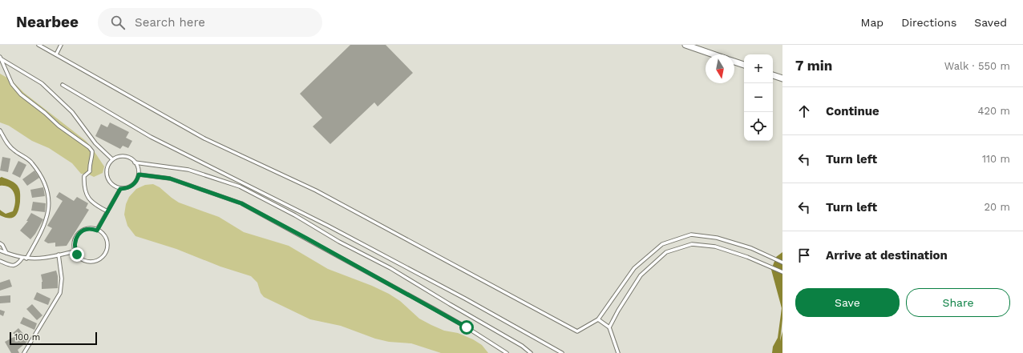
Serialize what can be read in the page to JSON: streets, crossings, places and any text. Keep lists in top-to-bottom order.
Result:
{
  "scale_bar": "100 m",
  "north": "bottom",
  "page": {
    "header": "Nearbee",
    "search": "Search here",
    "nav": ["Map", "Directions", "Saved"],
    "heading": ["7 min", "Walk · 550 m"],
    "map_buttons": ["+", "−"],
    "list": [
      ["Continue", "420 m"],
      ["Turn left", "110 m"],
      ["Turn left", "20 m"],
      "Arrive at destination"
    ],
    "buttons": ["Save", "Share"],
    "scale": "100 m"
  }
}
